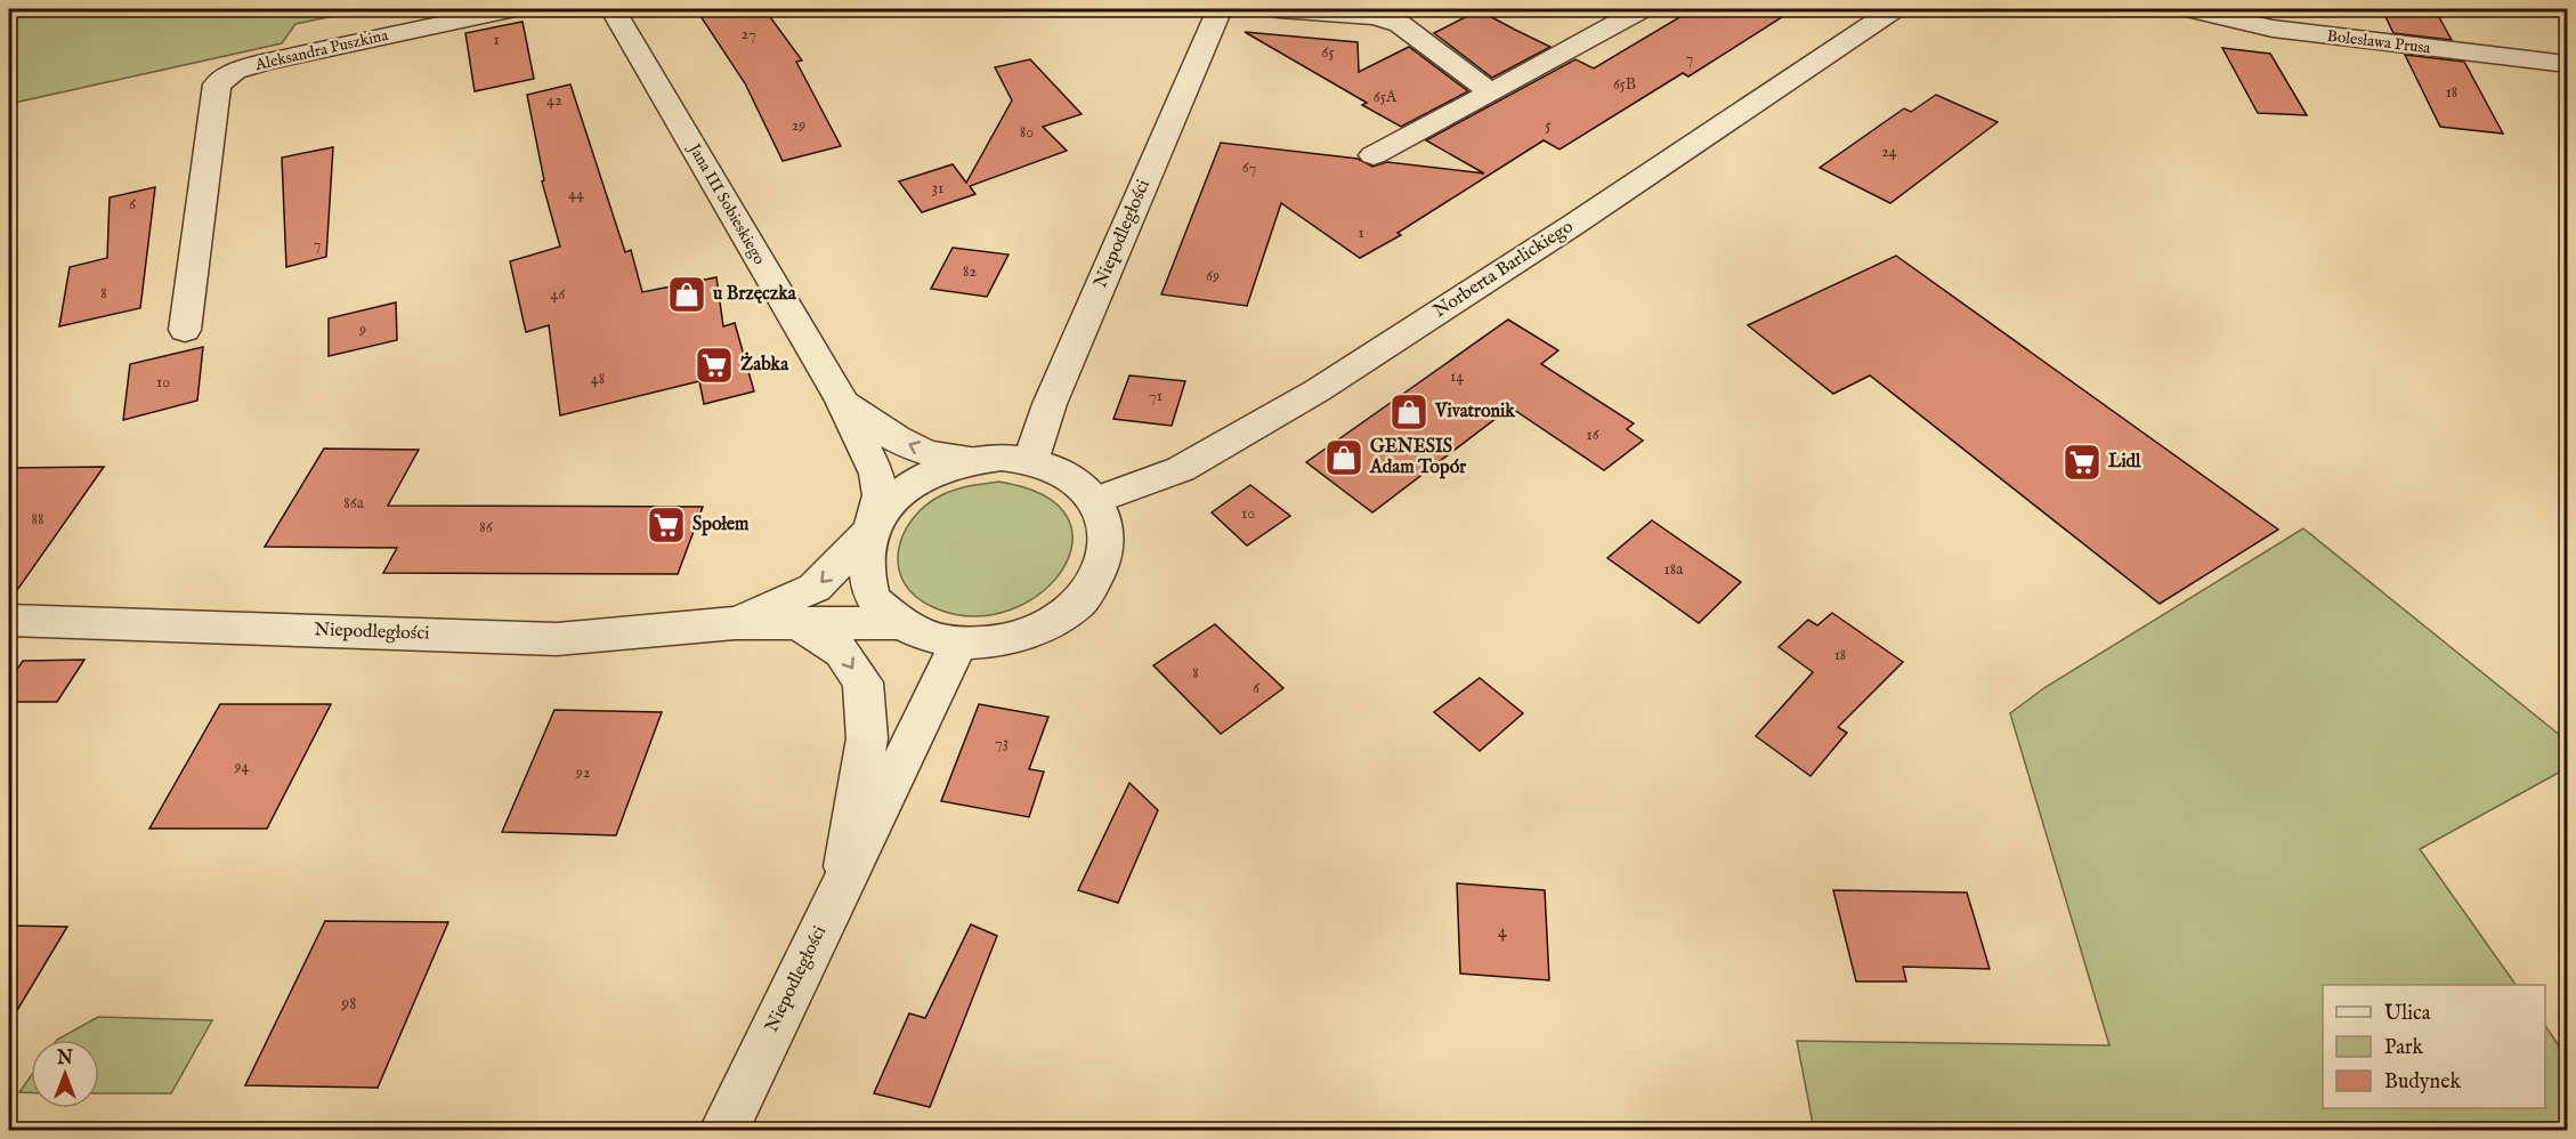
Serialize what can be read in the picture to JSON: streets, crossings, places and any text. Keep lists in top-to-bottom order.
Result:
{
  "streets": {
    "street": [
      "Bolesława Prusa",
      "Aleksandra Puszkina",
      "Jana III Sobieskiego",
      "Niepodległości",
      "Norberta Barlickiego"
    ]
  },
  "crossings": [
    ["Jana III Sobieskiego", "Niepodległości"],
    ["Jana III Sobieskiego", "Norberta Barlickiego"],
    ["Niepodległości", "Norberta Barlickiego"]
  ],
  "places": {
    "shop": ["u Brzęczka", "Vivatronik", "GENESIS Adam Topór"],
    "supermarket": ["Żabka", "Lidl", "Społem"]
  },
  "house_numbers": [
    "27",
    "1",
    "65",
    "7",
    "65B",
    "18",
    "65A",
    "42",
    "29",
    "5",
    "80",
    "24",
    "67",
    "31",
    "44",
    "6",
    "1",
    "7",
    "82",
    "69",
    "8",
    "46",
    "9",
    "14",
    "48",
    "10",
    "71",
    "16",
    "86a",
    "10",
    "88",
    "86",
    "18a",
    "18",
    "8",
    "6",
    "73",
    "94",
    "92",
    "4",
    "98"
  ],
  "legend": ["Ulica", "Park", "Budynek"],
  "north": "top"
}
